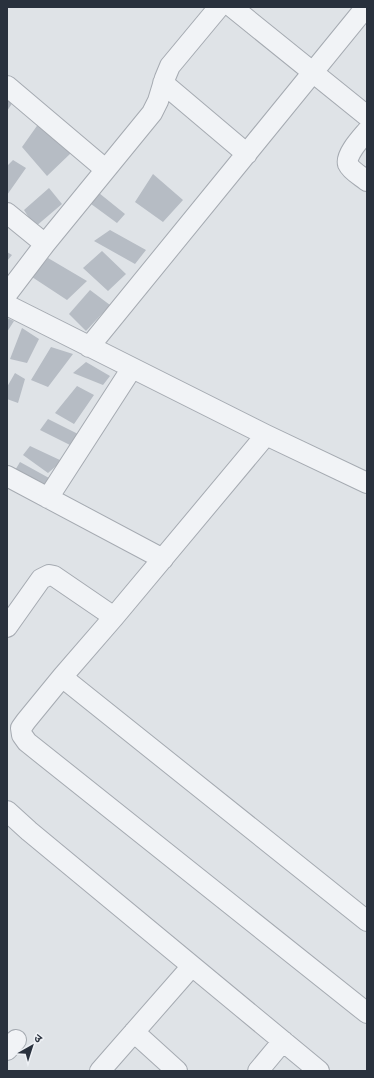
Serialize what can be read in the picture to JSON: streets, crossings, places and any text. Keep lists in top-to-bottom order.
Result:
{
  "north": "top right"
}
